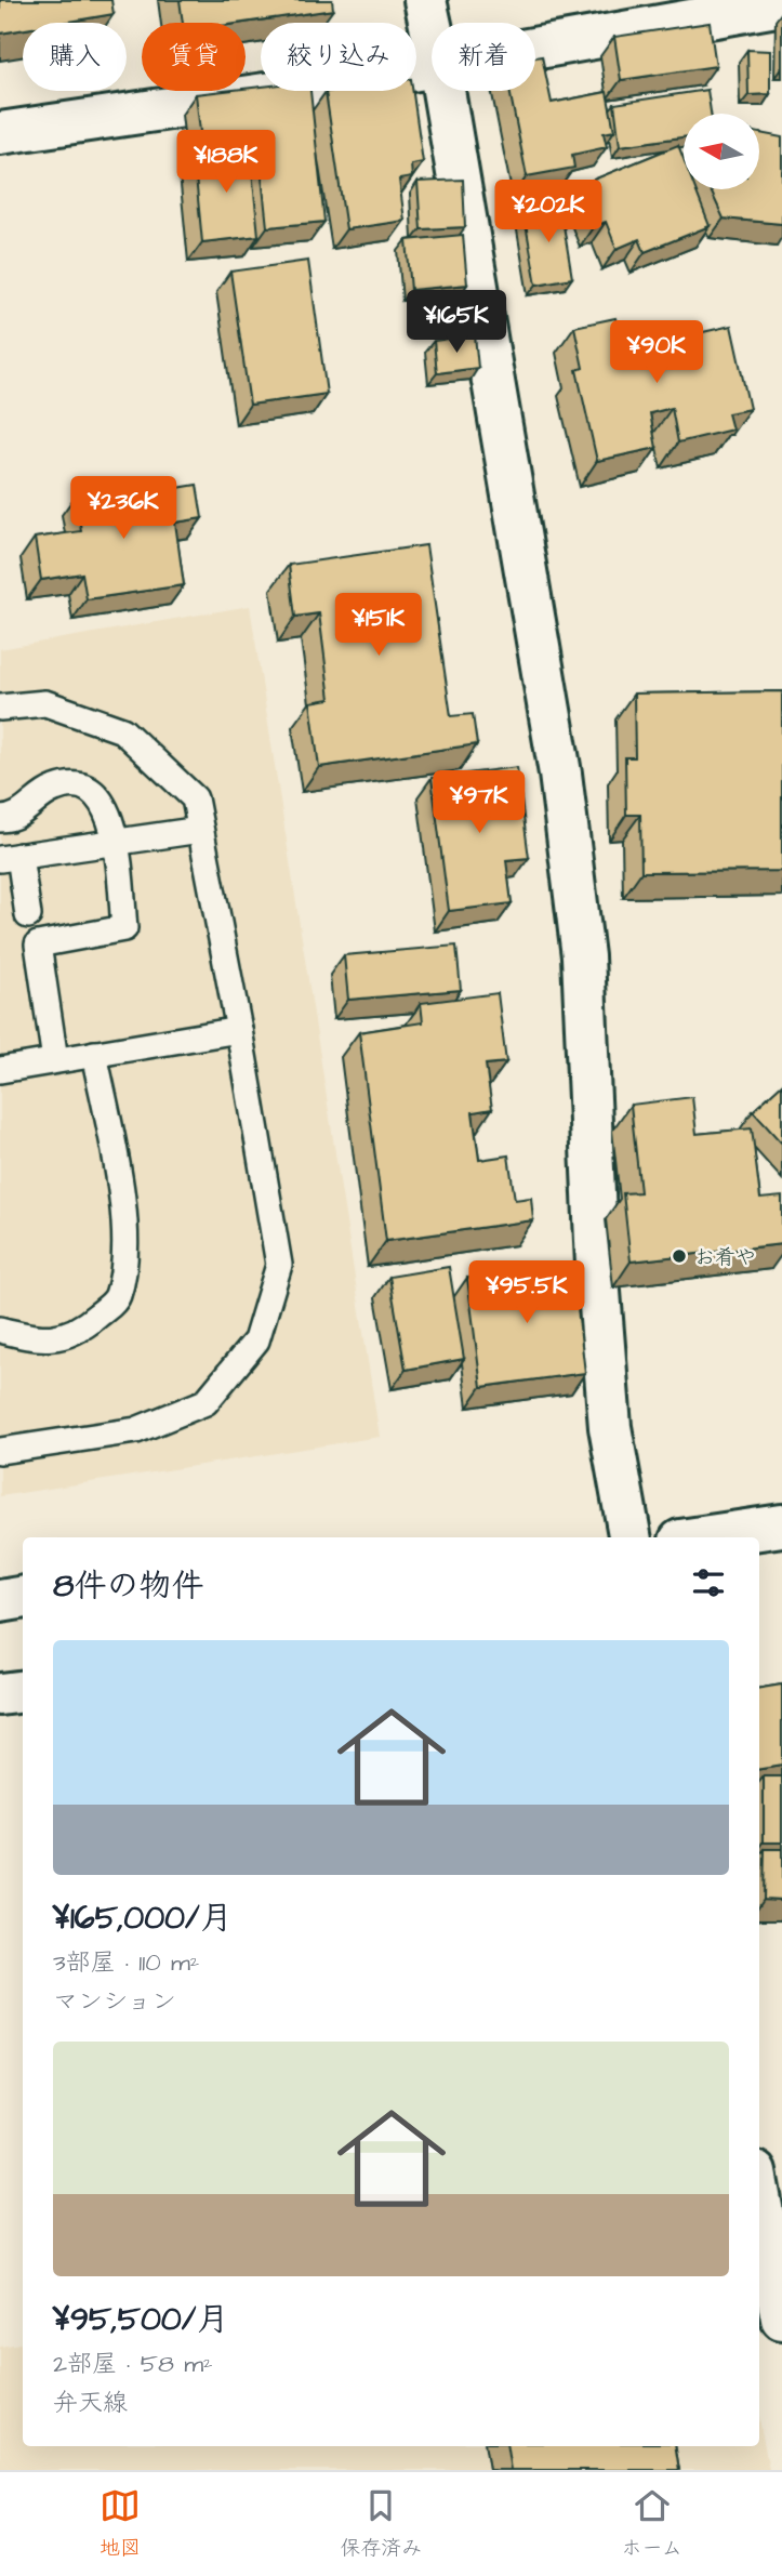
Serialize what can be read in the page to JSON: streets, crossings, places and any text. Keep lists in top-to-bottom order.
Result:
{
  "places": ["お肴や"],
  "north": "left",
  "page": {
    "chip": [
      "購入",
      "賃貸",
      "絞り込み",
      "新着"
    ],
    "price": [
      "¥188K",
      "¥202K",
      "¥165K",
      "¥90K",
      "¥236K",
      "¥151K",
      "¥97K",
      "¥95.5K"
    ],
    "heading": "8件の物件",
    "list": [
      {
        "name": "¥165,000/月",
        "note": "3部屋 · 110 m² · マンション"
      },
      {
        "name": "¥95,500/月",
        "note": "2部屋 · 58 m² · 弁天線"
      }
    ],
    "tabs": ["地図", "保存済み", "ホーム"]
  }
}
